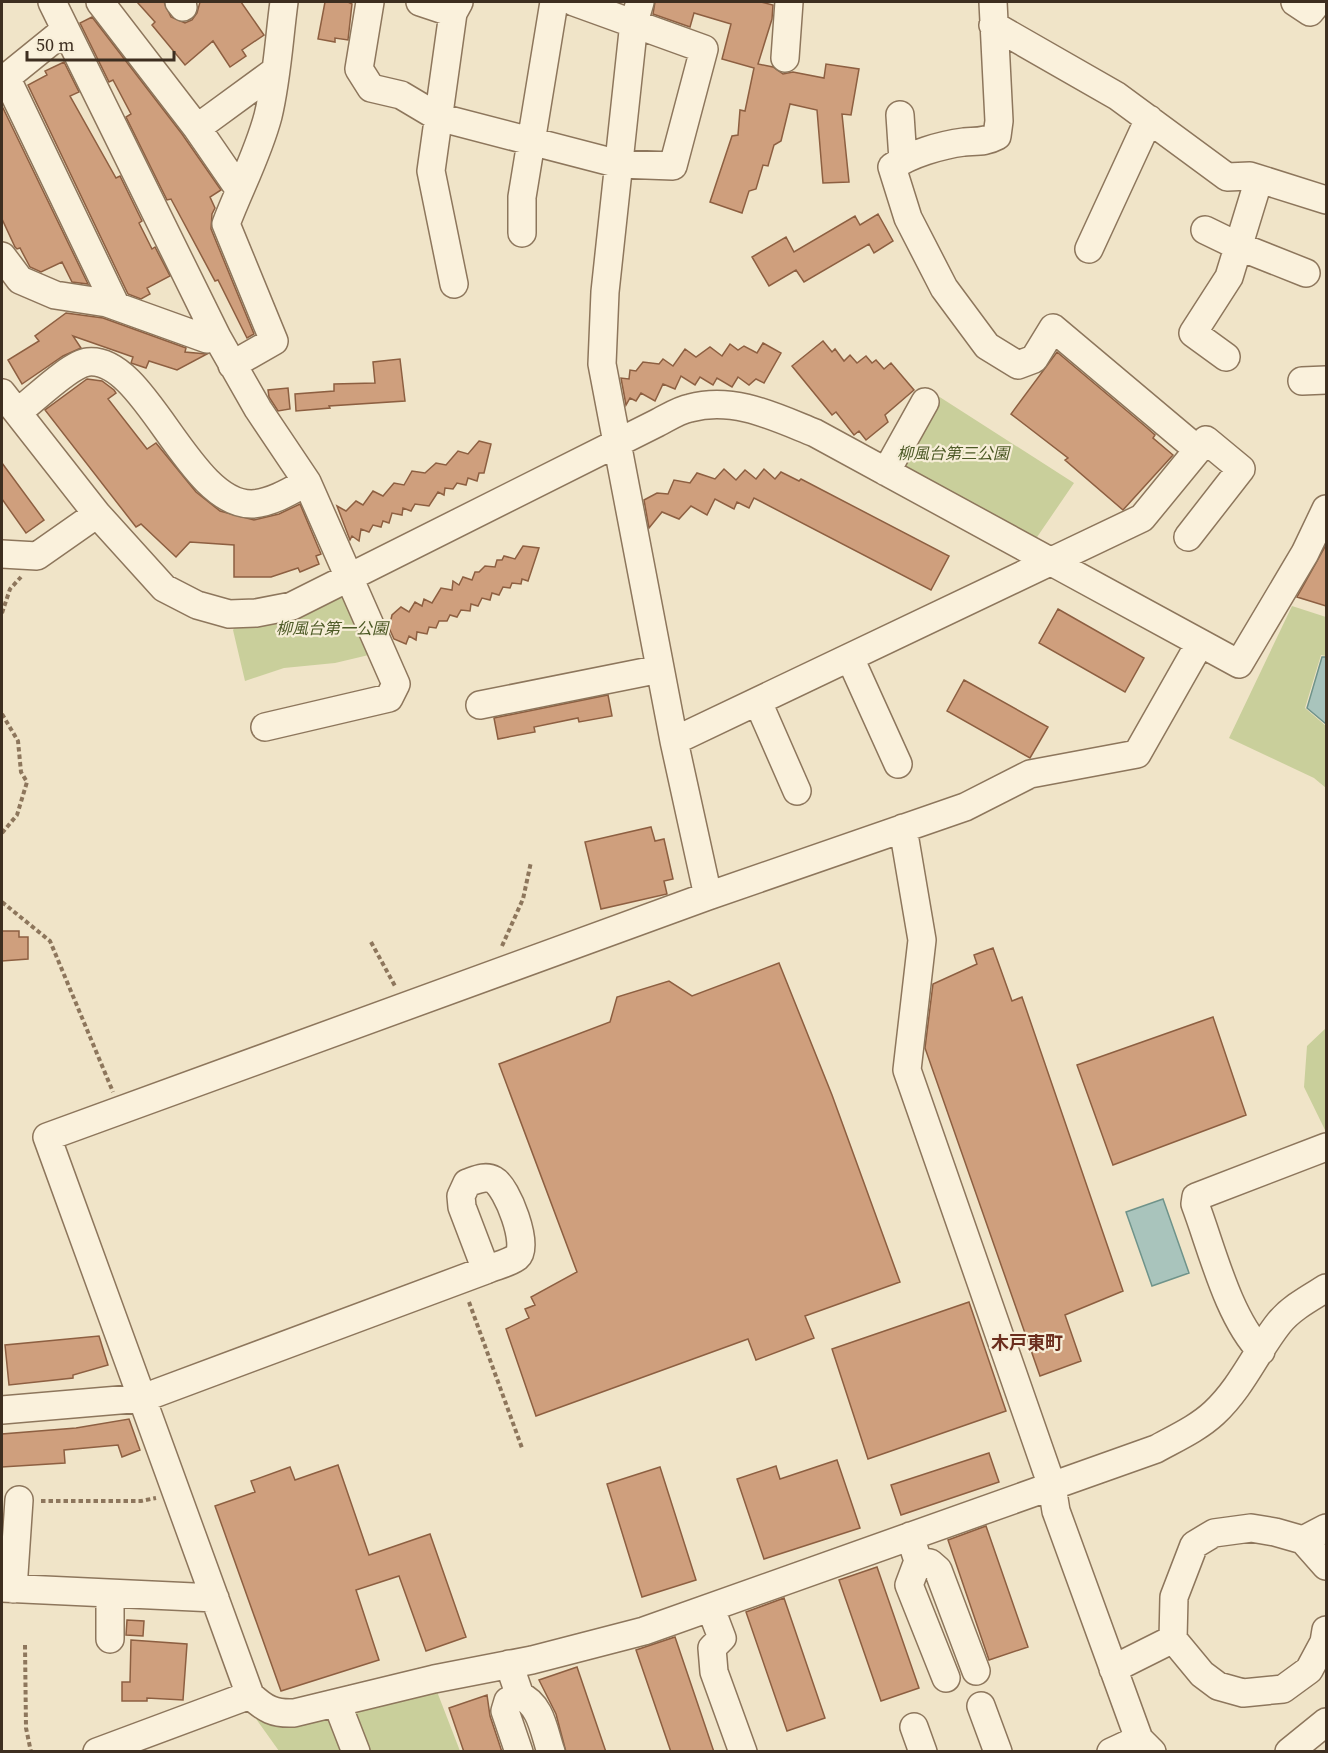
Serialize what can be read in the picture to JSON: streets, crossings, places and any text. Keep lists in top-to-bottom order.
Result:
{
  "districts": ["木戸東町"],
  "parks": ["柳風台第三公園", "柳風台第一公園"],
  "scale_bar": "50 m"
}
